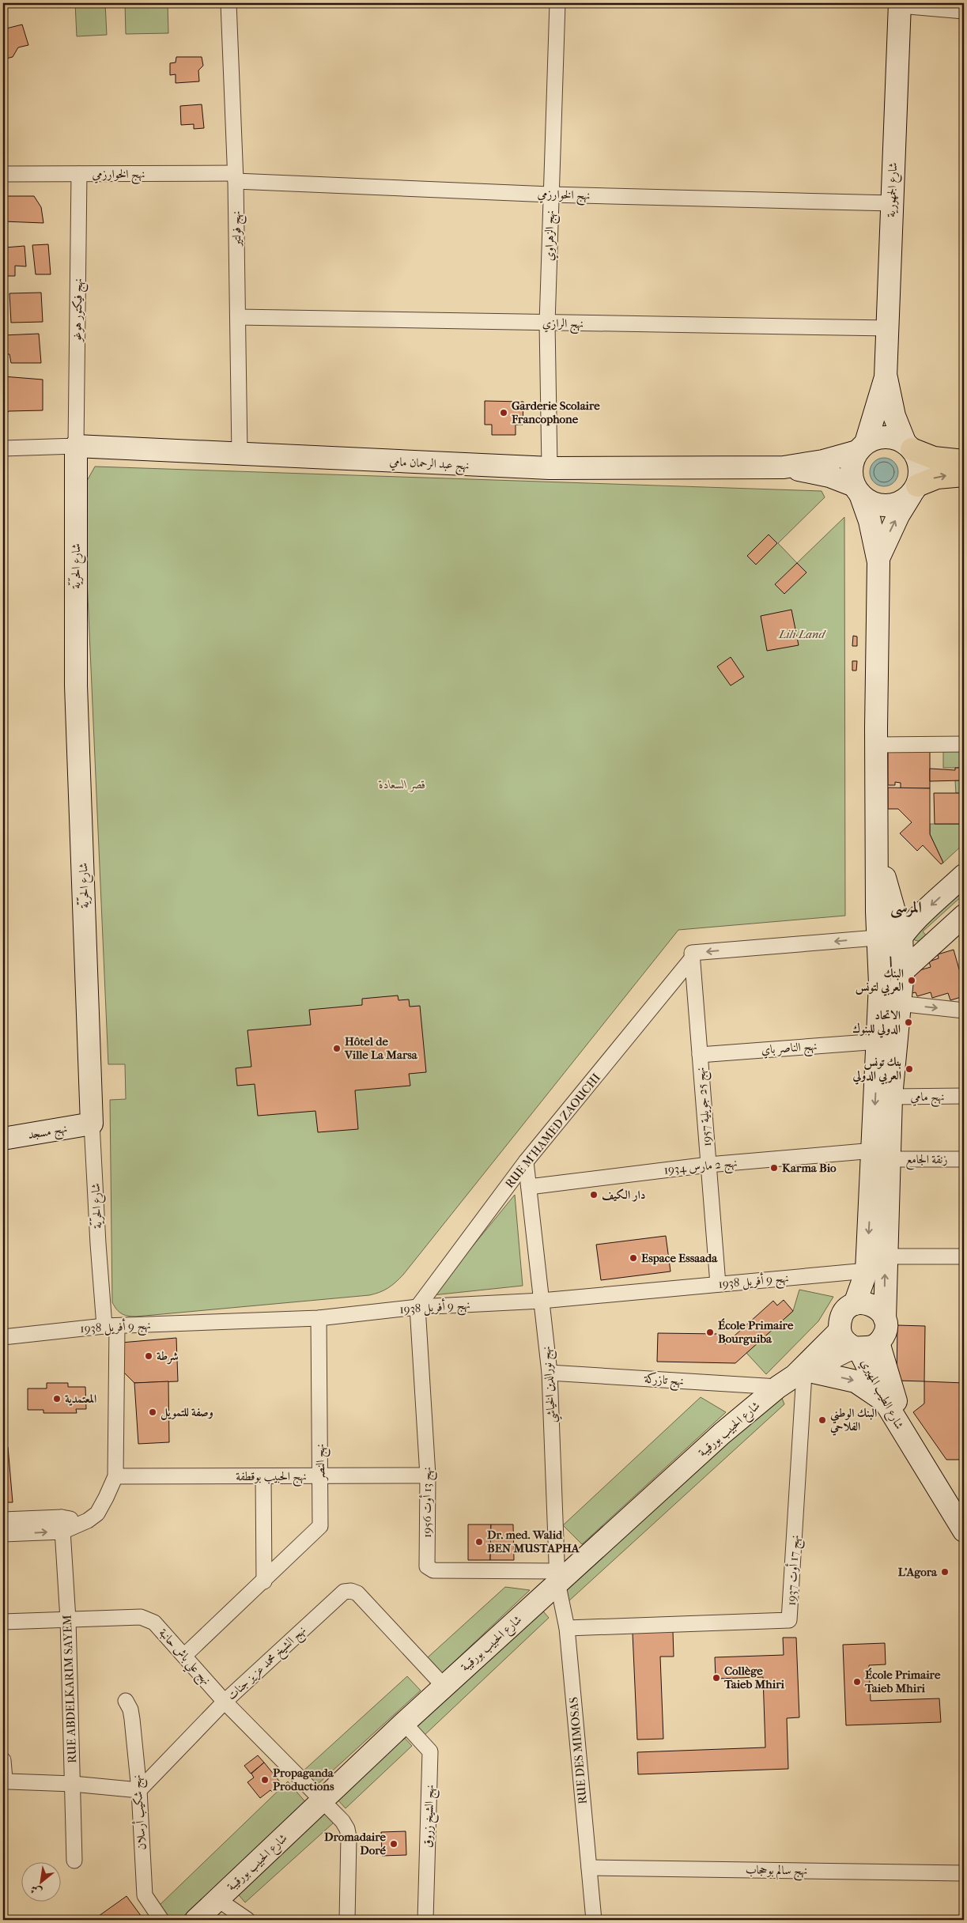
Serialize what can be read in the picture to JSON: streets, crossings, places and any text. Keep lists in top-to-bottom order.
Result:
{
  "streets": {
    "main road": [
      "شارع الجمهورية",
      "نهج عبد الرحمان مامي",
      "شارع الحرّيّة",
      "نهج مسجد",
      "شارع الطيب المهيري",
      "شارع الحبيب بورقيبة"
    ],
    "street": [
      "نهج الخوارزمي",
      "نهج فولتير",
      "نهج الزهراوي",
      "نهج فيكتور هوغو",
      "نهج الرازي",
      "نهج الناصر باي",
      "نهج مامي",
      "نهج 25 جويلية 1957",
      "RUE M'HAMED ZAOUCHI",
      "زنقة الجامع",
      "نهج 2 مارس 1934",
      "نهج 9 أفريل 1938",
      "نهج تازركة",
      "نهج نورالدين الخياشي",
      "نهج النصر",
      "نهج الحبيب بوقطفة",
      "نهج 13 أوت 1956",
      "نهج 17 أوت 1937",
      "نهج علي باش حانبة",
      "نهج الشيخ محمد عزيز جنات",
      "RUE ABDELKARIM SAYEM",
      "RUE DES MIMOSAS",
      "نهج شكيب أرسلان",
      "نهج الشيخ زروق",
      "نهج سالم بوحجاب"
    ]
  },
  "crossings": [
    ["نهج الخوارزمي", "شارع الجمهورية"],
    ["نهج الخوارزمي", "نهج فولتير"],
    ["نهج الخوارزمي", "نهج الزهراوي"],
    ["نهج الخوارزمي", "نهج فيكتور هوغو"],
    ["شارع الجمهورية", "نهج الرازي"],
    ["نهج فولتير", "نهج الرازي"],
    ["نهج فولتير", "نهج عبد الرحمان مامي"],
    ["نهج الزهراوي", "نهج الرازي"],
    ["نهج الزهراوي", "نهج عبد الرحمان مامي"],
    ["نهج فيكتور هوغو", "نهج عبد الرحمان مامي"],
    ["نهج فيكتور هوغو", "شارع الحرّيّة"],
    ["نهج عبد الرحمان مامي", "شارع الحرّيّة"],
    ["شارع الحرّيّة", "نهج مسجد"],
    ["شارع الحرّيّة", "نهج 9 أفريل 1938"],
    ["شارع الحرّيّة", "نهج الحبيب بوقطفة"],
    ["نهج الناصر باي", "نهج 25 جويلية 1957"],
    ["نهج 25 جويلية 1957", "RUE M'HAMED ZAOUCHI"],
    ["نهج 25 جويلية 1957", "نهج 2 مارس 1934"],
    ["نهج 25 جويلية 1957", "نهج 9 أفريل 1938"],
    ["RUE M'HAMED ZAOUCHI", "نهج 9 أفريل 1938"],
    ["RUE M'HAMED ZAOUCHI", "نهج نورالدين الخياشي"],
    ["RUE M'HAMED ZAOUCHI", "نهج 13 أوت 1956"],
    ["زنقة الجامع", "نهج 2 مارس 1934"],
    ["نهج 2 مارس 1934", "نهج نورالدين الخياشي"],
    ["نهج 9 أفريل 1938", "نهج نورالدين الخياشي"],
    ["نهج 9 أفريل 1938", "نهج النصر"],
    ["نهج 9 أفريل 1938", "نهج 13 أوت 1956"],
    ["نهج تازركة", "نهج نورالدين الخياشي"],
    ["نهج تازركة", "شارع الحبيب بورقيبة"],
    ["نهج تازركة", "نهج 17 أوت 1937"],
    ["نهج نورالدين الخياشي", "شارع الحبيب بورقيبة"],
    ["نهج نورالدين الخياشي", "نهج 13 أوت 1956"],
    ["نهج نورالدين الخياشي", "RUE DES MIMOSAS"],
    ["شارع الحبيب بورقيبة", "نهج 13 أوت 1956"],
    ["شارع الحبيب بورقيبة", "نهج 17 أوت 1937"],
    ["شارع الحبيب بورقيبة", "نهج علي باش حانبة"],
    ["شارع الحبيب بورقيبة", "نهج الشيخ محمد عزيز جنات"],
    ["شارع الحبيب بورقيبة", "RUE DES MIMOSAS"],
    ["شارع الحبيب بورقيبة", "نهج الشيخ زروق"],
    ["نهج النصر", "نهج الحبيب بوقطفة"],
    ["نهج النصر", "نهج علي باش حانبة"],
    ["نهج الحبيب بوقطفة", "نهج 13 أوت 1956"],
    ["نهج 13 أوت 1956", "RUE DES MIMOSAS"],
    ["نهج 17 أوت 1937", "RUE DES MIMOSAS"],
    ["نهج علي باش حانبة", "نهج الشيخ محمد عزيز جنات"],
    ["نهج علي باش حانبة", "RUE ABDELKARIM SAYEM"],
    ["نهج الشيخ محمد عزيز جنات", "نهج شكيب أرسلان"],
    ["RUE DES MIMOSAS", "نهج سالم بوحجاب"]
  ],
  "districts": ["المرسى"],
  "parks": ["Lili Land", "قصر السعادة"],
  "places": [
    "Garderie Scolaire Francophone",
    "البنك العربي لتونس",
    "الاتحاد الدولي للبنوك",
    "Hôtel de Ville La Marsa",
    "بنك تونس العربي الدولي",
    "Karma Bio",
    "دار الكيف",
    "Espace Essaada",
    "École Primaire Bourguiba",
    "شرطة",
    "المعتمدية",
    "وصفة للتمويل",
    "البنك الوطني الفلاحي",
    "Dr. med. Walid BEN MUSTAPHA",
    "L'Agora",
    "Collège Taieb Mhiri",
    "École Primaire Taieb Mhiri",
    "Propaganda Productions",
    "Dromadaire Doré"
  ],
  "north": "bottom left"
}
